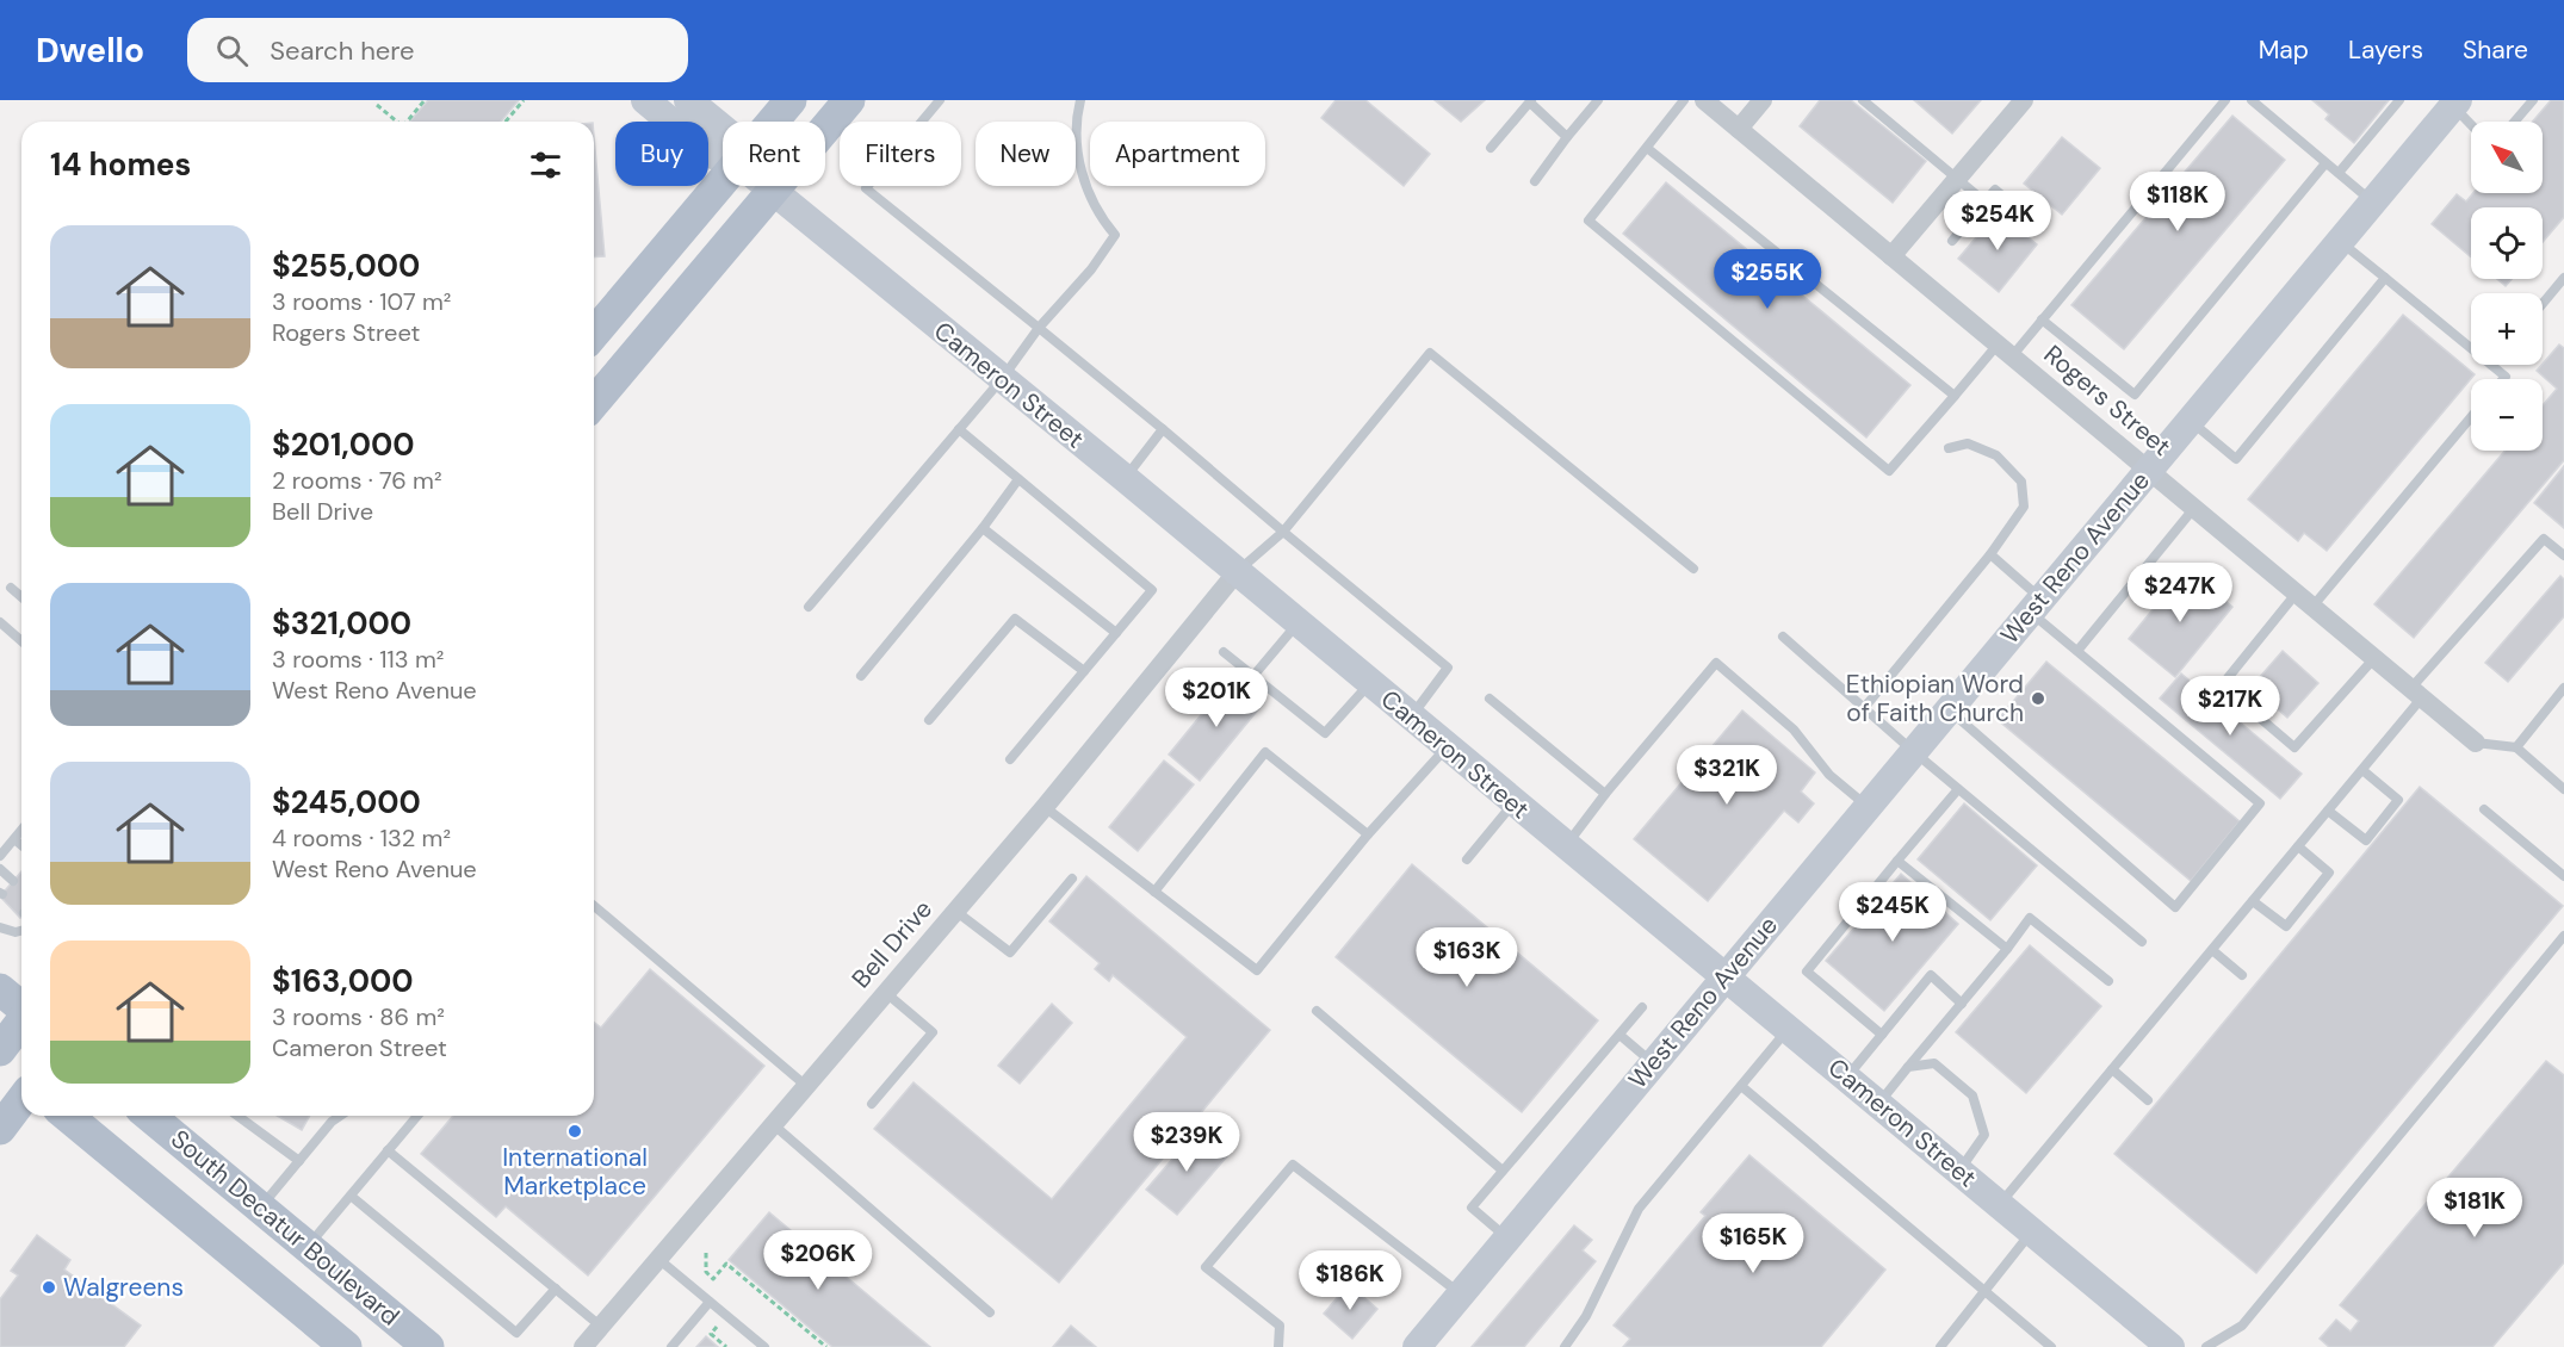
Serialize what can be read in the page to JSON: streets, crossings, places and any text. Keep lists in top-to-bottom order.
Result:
{
  "streets": {
    "main road": ["South Decatur Boulevard"],
    "street": [
      "Cameron Street",
      "Rogers Street",
      "West Reno Avenue",
      "Bell Drive"
    ]
  },
  "crossings": [
    ["Cameron Street", "West Reno Avenue"],
    ["Cameron Street", "Bell Drive"],
    ["Rogers Street", "West Reno Avenue"]
  ],
  "places": ["Ethiopian Word of Faith Church", "International Marketplace", "Walgreens"],
  "north": "top left",
  "page": {
    "header": "Dwello",
    "search": "Search here",
    "nav": ["Map", "Layers", "Share"],
    "map_buttons": ["+", "−"],
    "chip": [
      "Buy",
      "Rent",
      "Filters",
      "New",
      "Apartment"
    ],
    "heading": "14 homes",
    "price": [
      "$118K",
      "$254K",
      "$255K",
      "$247K",
      "$201K",
      "$217K",
      "$321K",
      "$245K",
      "$163K",
      "$239K",
      "$181K",
      "$165K",
      "$206K",
      "$186K"
    ],
    "list": [
      {
        "name": "$255,000",
        "note": "3 rooms · 107 m² · Rogers Street"
      },
      {
        "name": "$201,000",
        "note": "2 rooms · 76 m² · Bell Drive"
      },
      {
        "name": "$321,000",
        "note": "3 rooms · 113 m² · West Reno Avenue"
      },
      {
        "name": "$245,000",
        "note": "4 rooms · 132 m² · West Reno Avenue"
      },
      {
        "name": "$163,000",
        "note": "3 rooms · 86 m² · Cameron Street"
      }
    ]
  }
}
